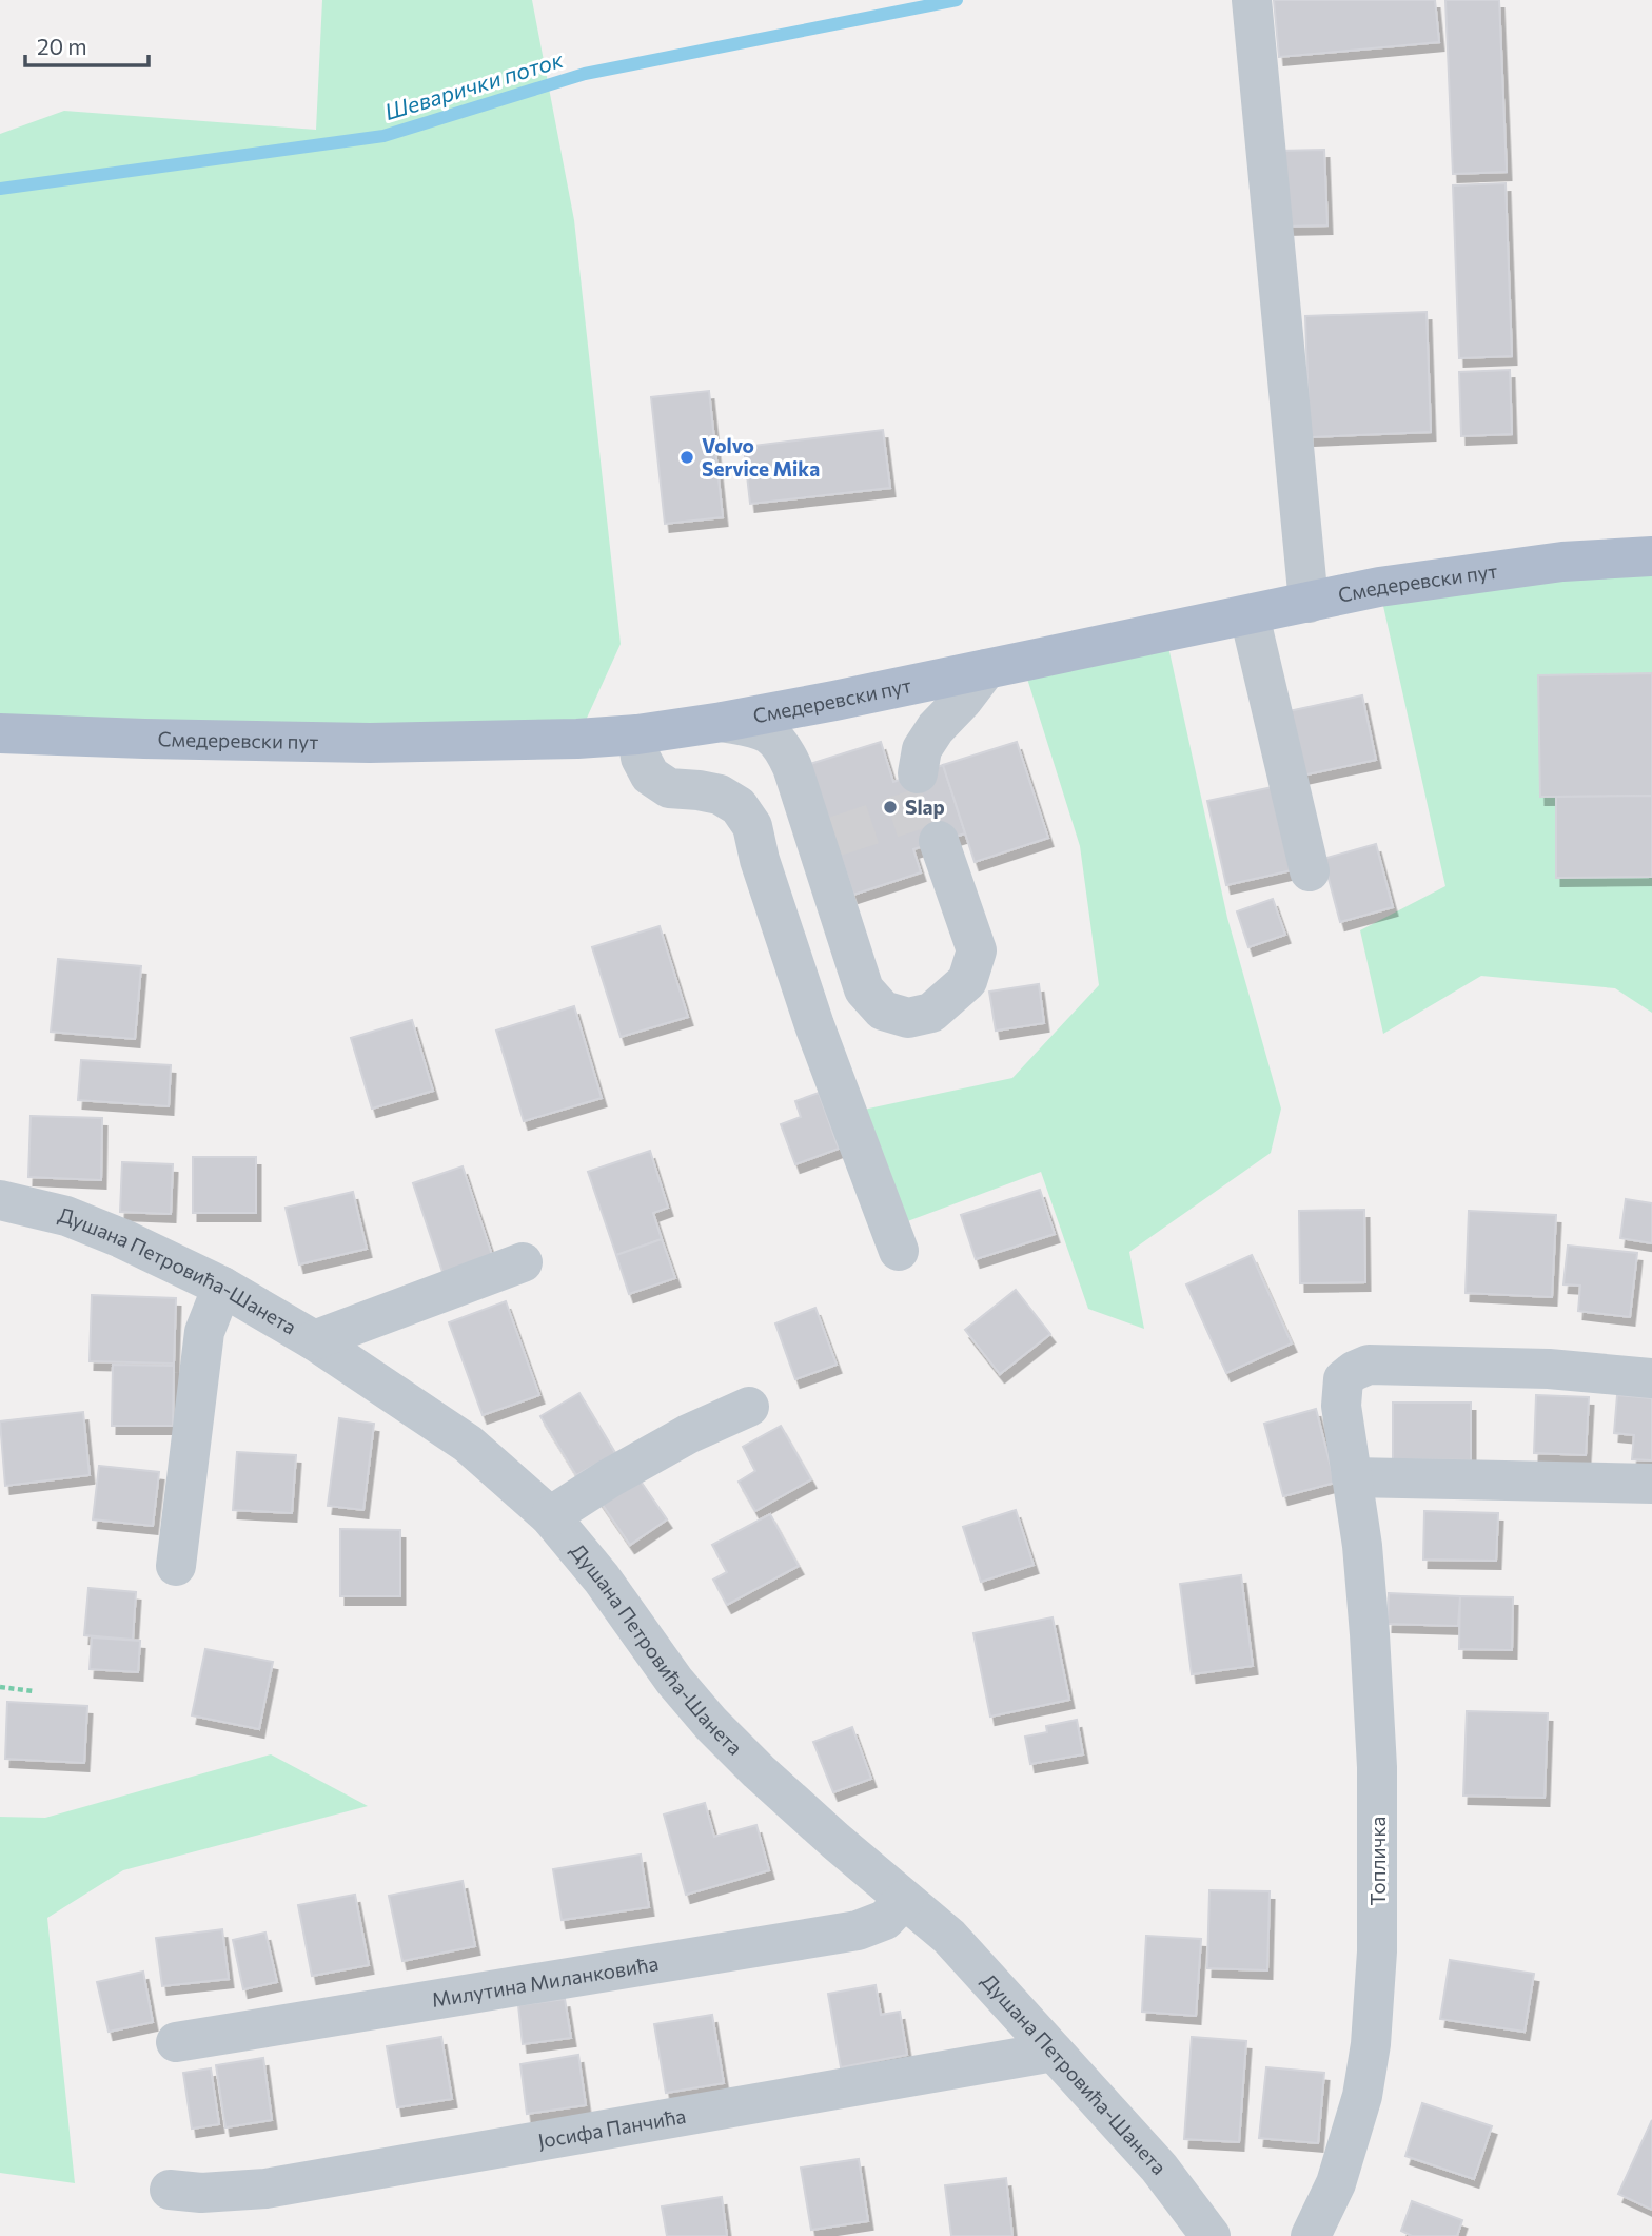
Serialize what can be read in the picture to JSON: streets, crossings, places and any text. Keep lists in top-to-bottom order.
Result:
{
  "streets": {
    "main road": ["Смедеревски пут"],
    "street": [
      "Душана Петровића-Шанета",
      "Топличка",
      "Милутина Миланковића",
      "Јосифа Панчића"
    ]
  },
  "crossings": [
    ["Душана Петровића-Шанета", "Милутина Миланковића"],
    ["Душана Петровића-Шанета", "Јосифа Панчића"]
  ],
  "water": ["Шеварички поток"],
  "places": ["Volvo Service Mika", "Slap"],
  "scale_bar": "20 m"
}
